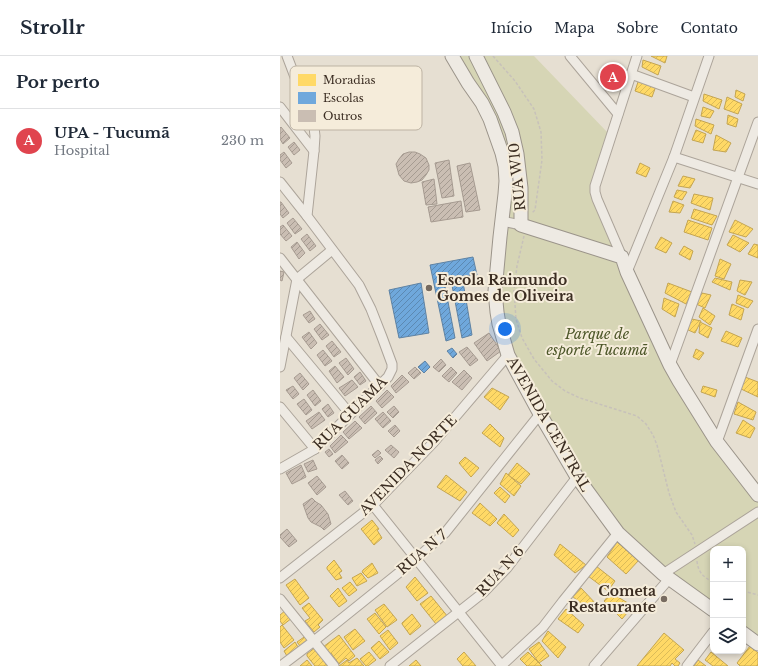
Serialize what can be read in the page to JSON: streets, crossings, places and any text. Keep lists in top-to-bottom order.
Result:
{
  "streets": {
    "street": [
      "RUA W10",
      "RUA GUAMA",
      "AVENIDA CENTRAL",
      "AVENIDA NORTE",
      "RUA N 7",
      "RUA N 6"
    ]
  },
  "crossings": [
    ["AVENIDA CENTRAL", "AVENIDA NORTE"],
    ["AVENIDA CENTRAL", "RUA N 7"],
    ["AVENIDA CENTRAL", "RUA N 6"]
  ],
  "parks": ["Parque de esporte Tucumã"],
  "places": ["Escola Raimundo Gomes de Oliveira", "Cometa Restaurante"],
  "legend": ["Moradias", "Escolas", "Outros"],
  "page": {
    "header": "Strollr",
    "nav": [
      "Início",
      "Mapa",
      "Sobre",
      "Contato"
    ],
    "heading": "Por perto",
    "pins": "A",
    "list": [
      {
        "mark": "A",
        "name": "UPA - Tucumã",
        "note": "Hospital",
        "value": "230 m"
      }
    ],
    "map_buttons": ["+", "−"]
  }
}
